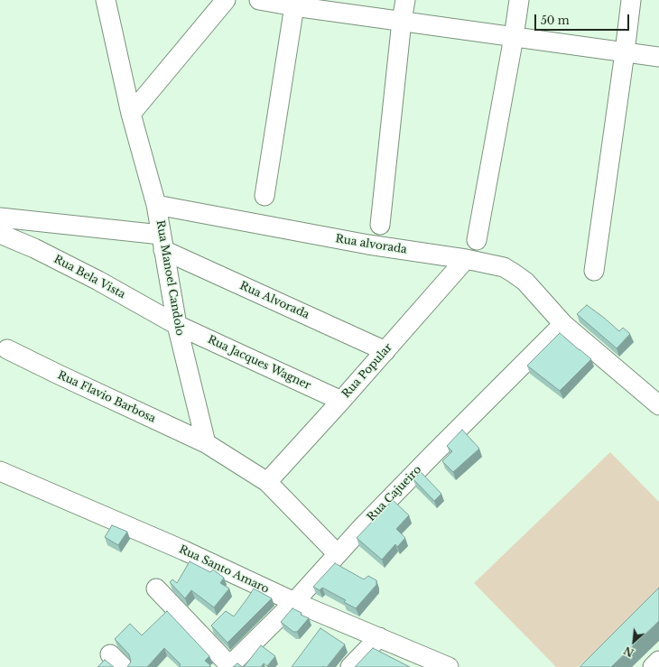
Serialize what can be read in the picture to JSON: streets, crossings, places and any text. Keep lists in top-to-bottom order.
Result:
{
  "streets": {
    "street": [
      "Rua alvorada",
      "Rua Bela Vista",
      "Rua Manoel Candolo",
      "Rua Alvorada",
      "Rua Jacques Wagner",
      "Rua Popular",
      "Rua Flavio Barbosa",
      "Rua Cajueiro",
      "Rua Santo Amaro"
    ]
  },
  "crossings": [
    ["Rua alvorada", "Rua Manoel Candolo"],
    ["Rua alvorada", "Rua Popular"],
    ["Rua alvorada", "Rua Cajueiro"],
    ["Rua Bela Vista", "Rua Manoel Candolo"],
    ["Rua Bela Vista", "Rua Jacques Wagner"],
    ["Rua Manoel Candolo", "Rua Alvorada"],
    ["Rua Manoel Candolo", "Rua Jacques Wagner"],
    ["Rua Manoel Candolo", "Rua Flavio Barbosa"],
    ["Rua Alvorada", "Rua Popular"],
    ["Rua Jacques Wagner", "Rua Popular"],
    ["Rua Popular", "Rua Flavio Barbosa"],
    ["Rua Flavio Barbosa", "Rua Cajueiro"],
    ["Rua Cajueiro", "Rua Santo Amaro"]
  ],
  "scale_bar": "50 m",
  "north": "bottom left"
}
